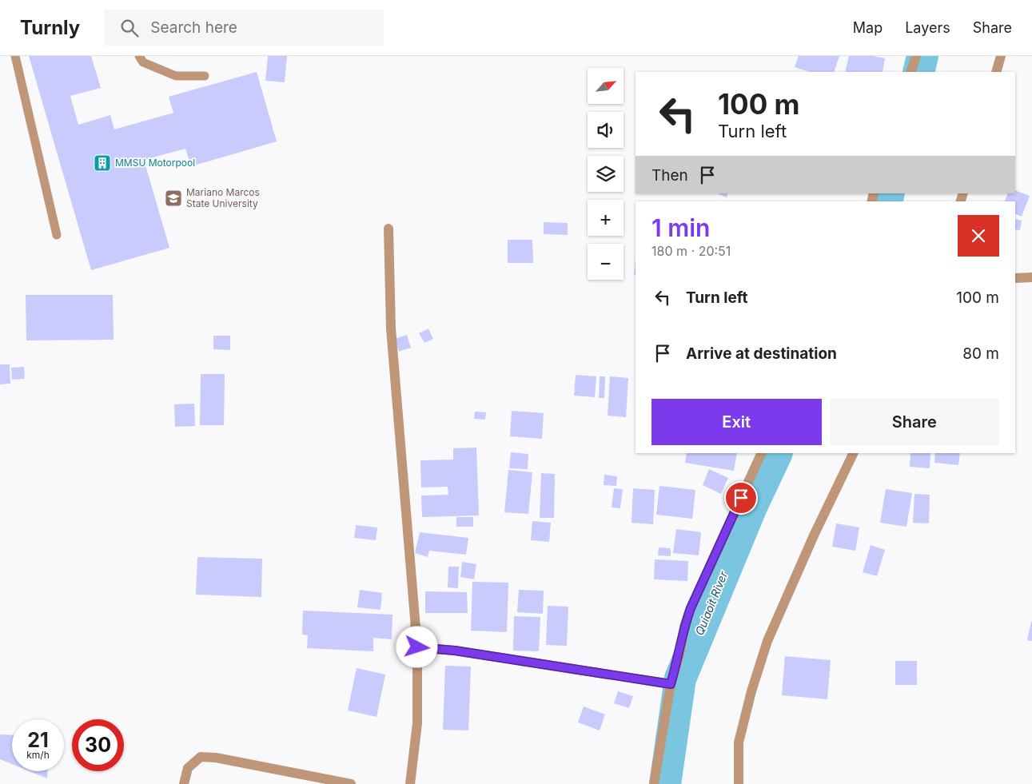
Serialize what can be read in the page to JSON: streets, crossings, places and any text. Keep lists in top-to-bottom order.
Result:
{
  "water": ["Quiaoit River"],
  "places": {
    "building": ["MMSU Motorpool"],
    "school or university": ["Mariano Marcos State University"]
  },
  "north": "top right",
  "page": {
    "header": "Turnly",
    "search": "Search here",
    "nav": ["Map", "Layers", "Share"],
    "map_buttons": ["+", "−"],
    "turn": ["100 m", "Turn left"],
    "then": "Then",
    "heading": ["1 min", "180 m · 20:51"],
    "list": [
      {
        "name": "Turn left",
        "value": "100 m"
      },
      {
        "name": "Arrive at destination",
        "value": "80 m"
      }
    ],
    "buttons": ["Exit", "Share"],
    "speed": "21 km/h",
    "limit": "30"
  }
}
